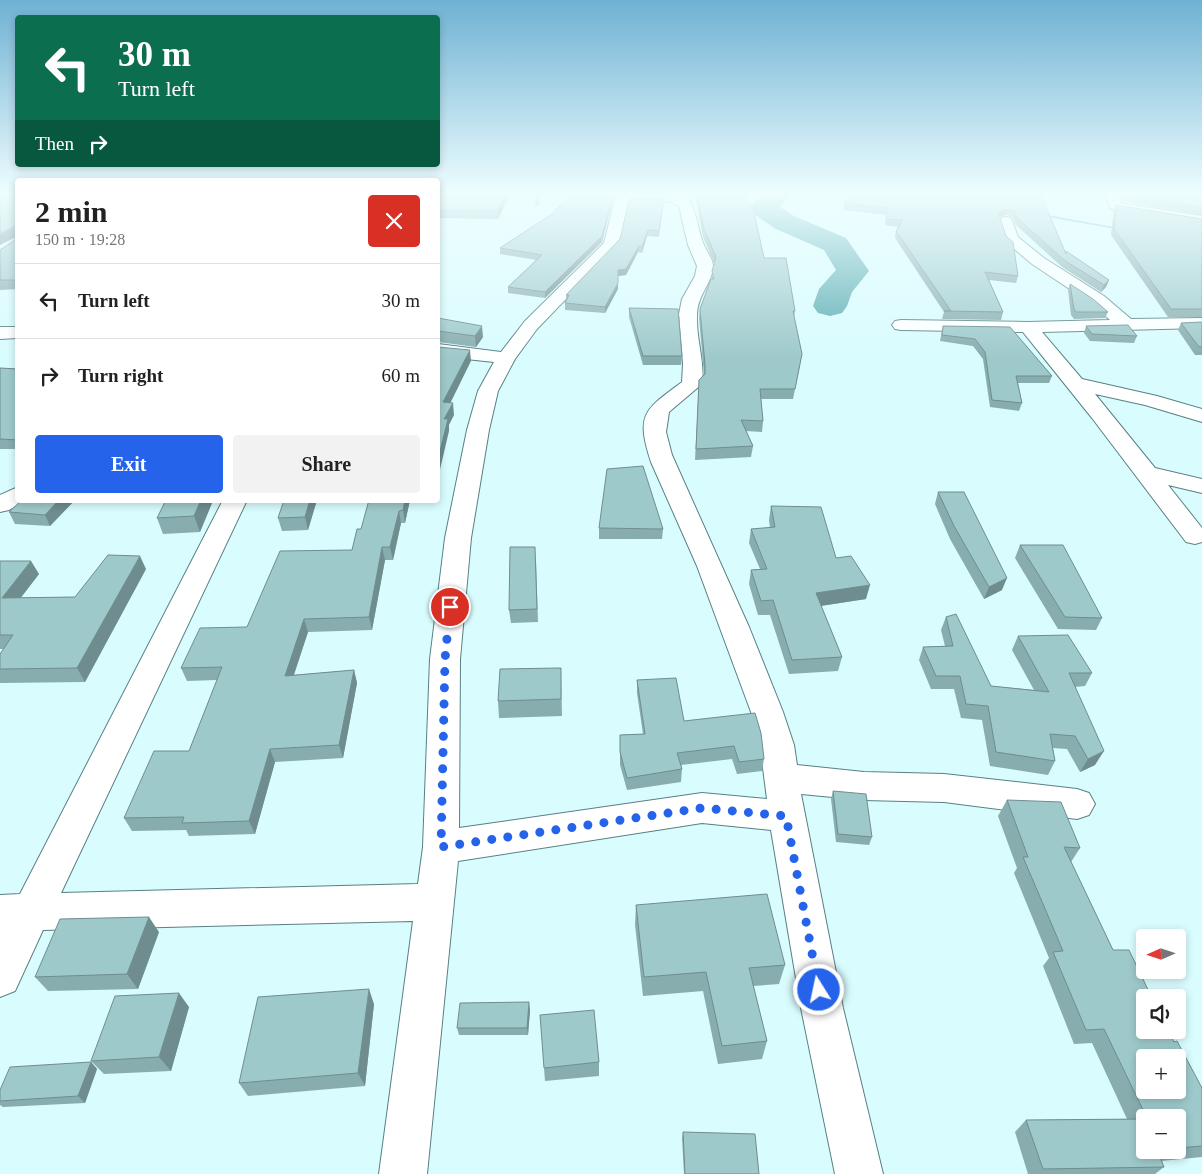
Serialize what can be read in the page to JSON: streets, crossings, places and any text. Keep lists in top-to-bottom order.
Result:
{
  "north": "left",
  "page": {
    "turn": ["30 m", "Turn left"],
    "then": "Then",
    "heading": ["2 min", "150 m · 19:28"],
    "list": [
      {
        "name": "Turn left",
        "value": "30 m"
      },
      {
        "name": "Turn right",
        "value": "60 m"
      }
    ],
    "buttons": ["Exit", "Share"],
    "map_buttons": ["+", "−"]
  }
}
